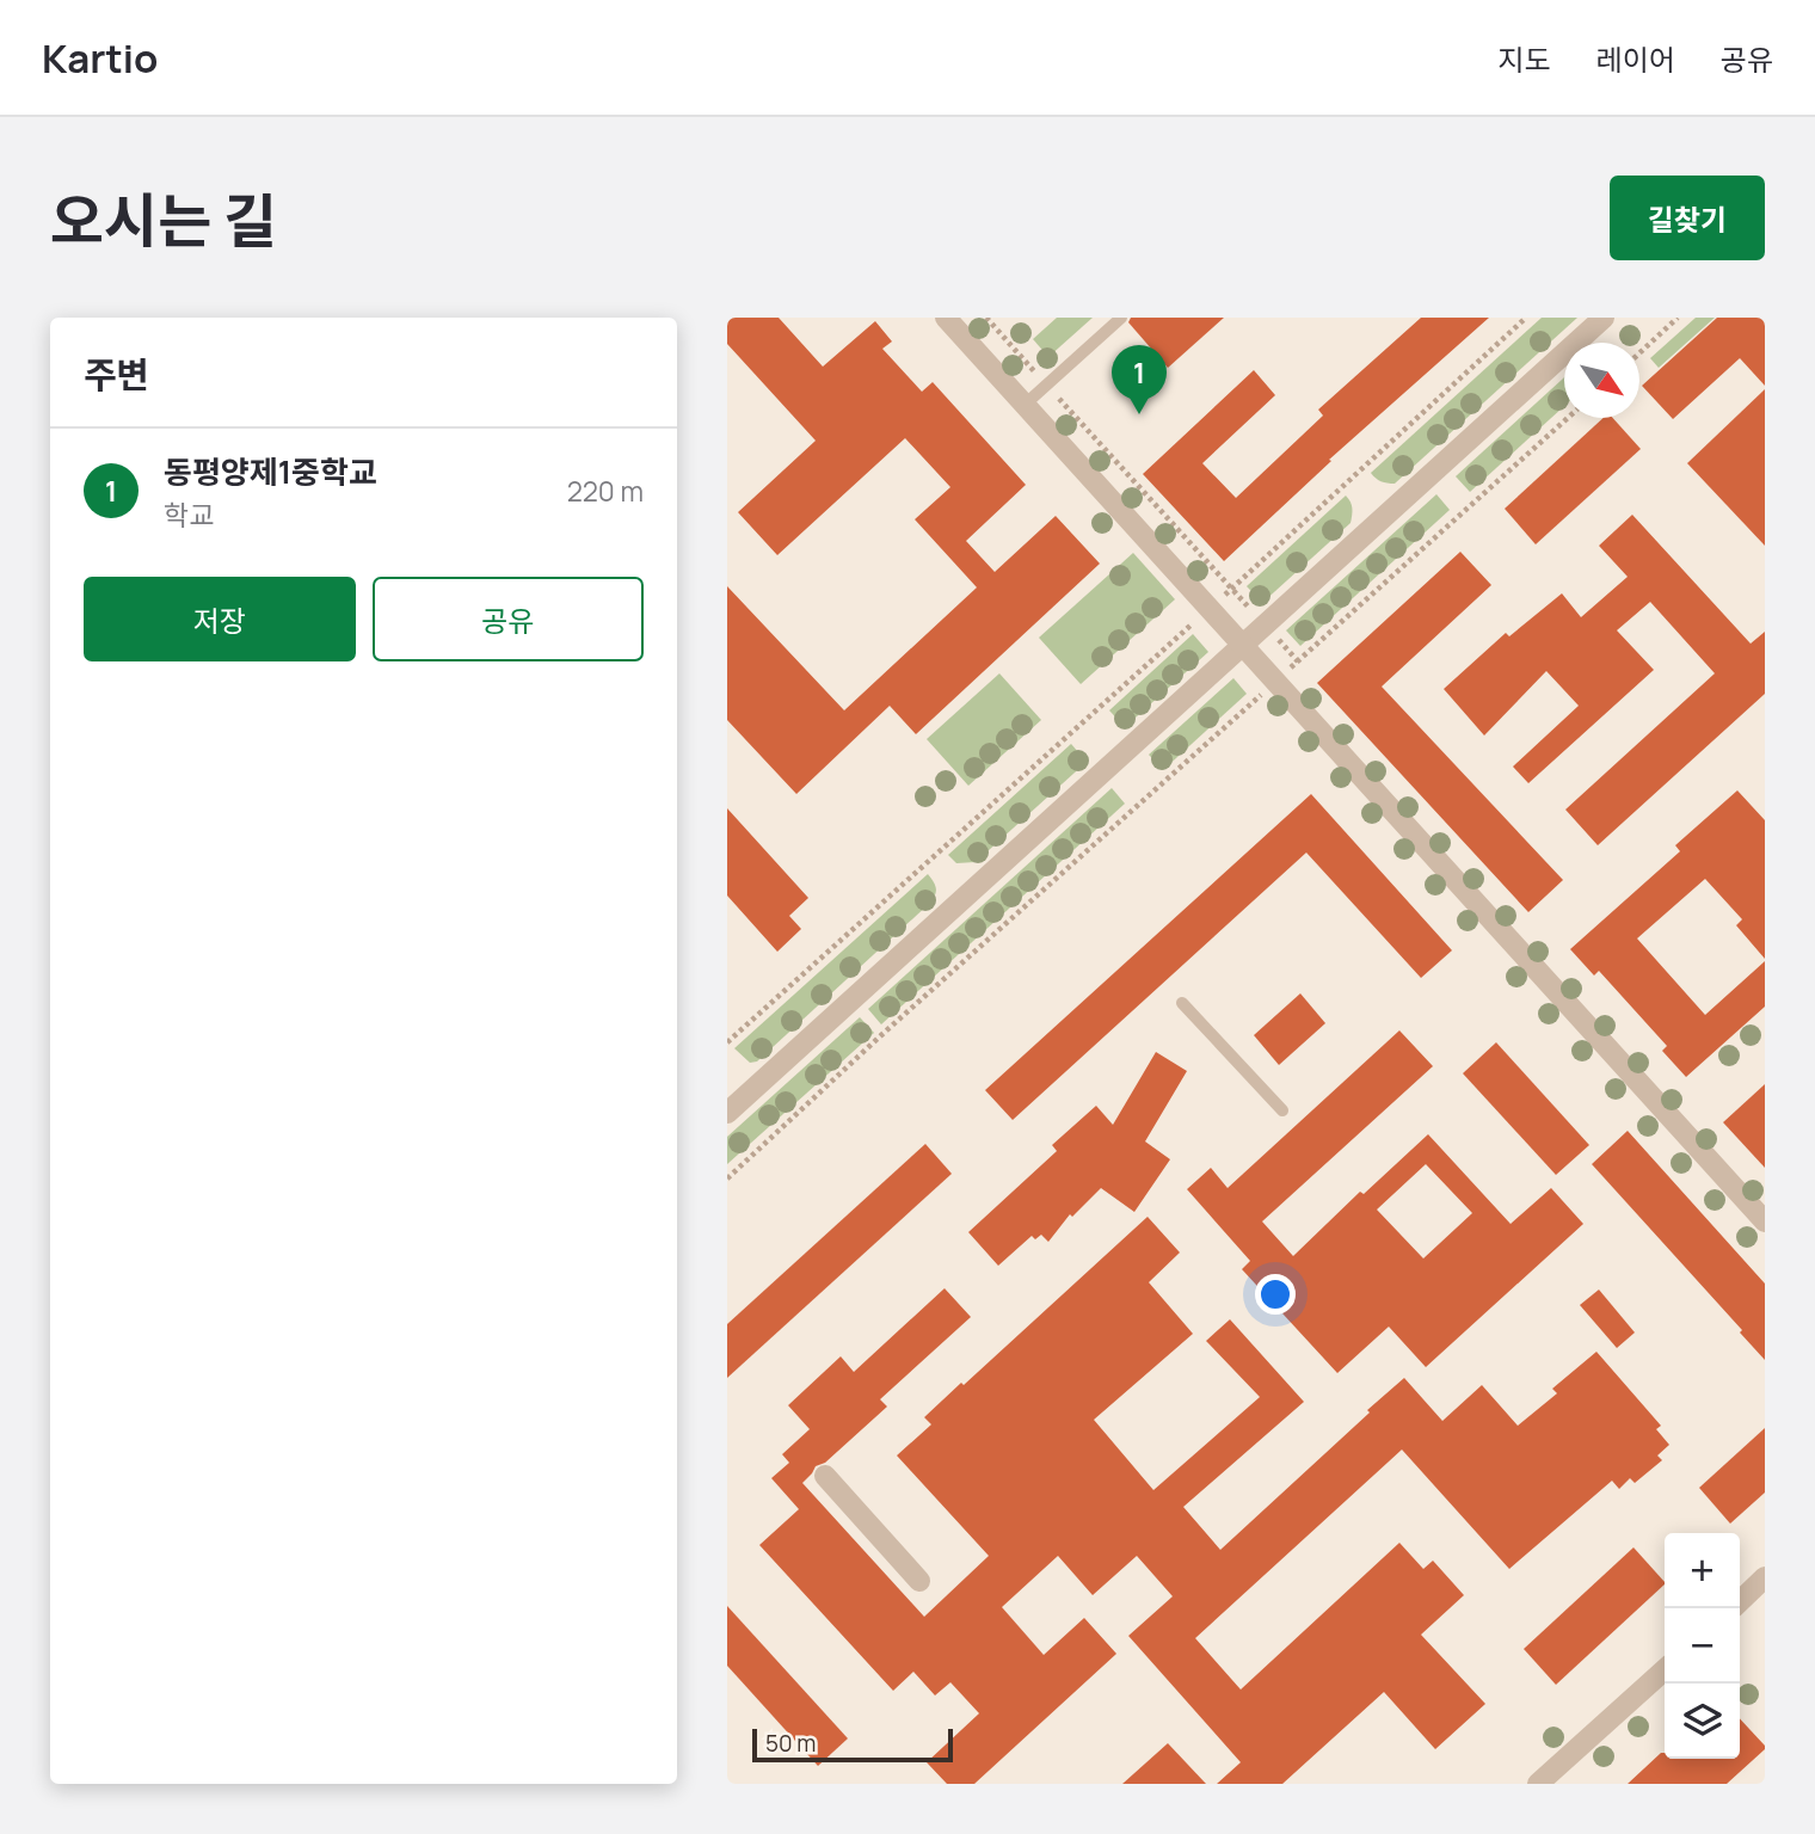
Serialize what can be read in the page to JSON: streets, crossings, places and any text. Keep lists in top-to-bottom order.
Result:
{
  "scale_bar": "50 m",
  "north": "bottom right",
  "page": {
    "header": "Kartio",
    "nav": ["지도", "레이어", "공유"],
    "title": "오시는 길",
    "buttons": [
      "길찾기",
      ["저장", "공유"]
    ],
    "heading": "주변",
    "pins": "1",
    "list": [
      {
        "mark": "1",
        "name": "동평양제1중학교",
        "note": "학교",
        "value": "220 m"
      }
    ],
    "map_buttons": ["+", "−"],
    "scale": "50 m"
  }
}
